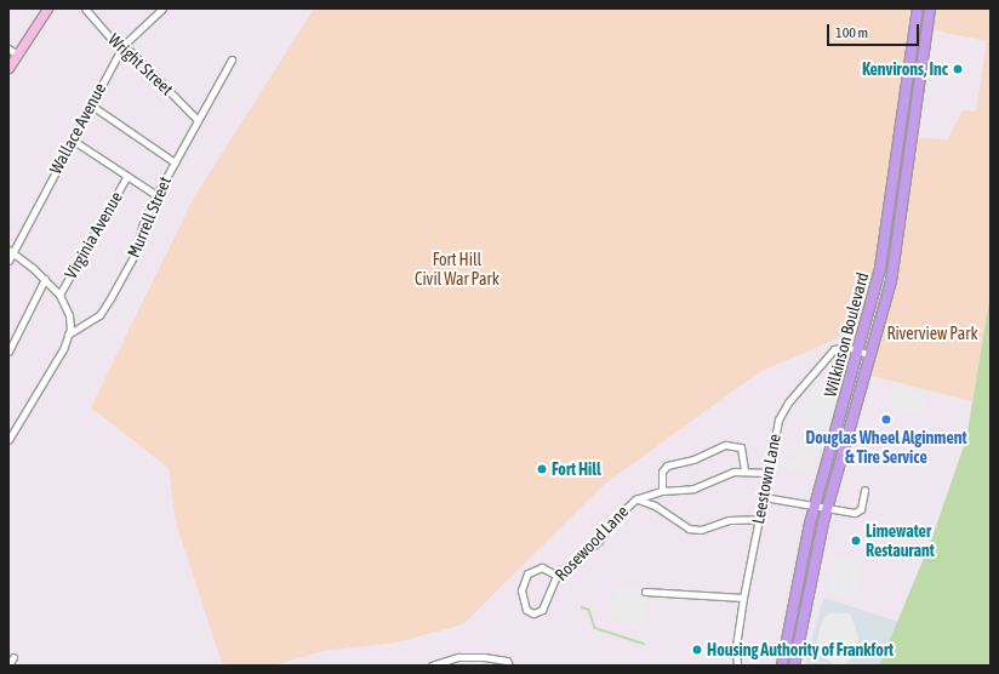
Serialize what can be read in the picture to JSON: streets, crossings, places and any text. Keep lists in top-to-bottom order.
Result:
{
  "streets": {
    "highway": ["Wilkinson Boulevard"],
    "street": [
      "Wright Street",
      "Wallace Avenue",
      "Murrell Street",
      "Virginia Avenue",
      "Leestown Lane",
      "Rosewood Lane"
    ]
  },
  "crossings": [
    ["Wright Street", "Wallace Avenue"],
    ["Wright Street", "Murrell Street"],
    ["Wilkinson Boulevard", "Leestown Lane"],
    ["Leestown Lane", "Rosewood Lane"]
  ],
  "parks": ["Fort Hill Civil War Park", "Riverview Park"],
  "places": [
    "Kenvirons, Inc",
    "Douglas Wheel Alginment & Tire Service",
    "Fort Hill",
    "Limewater Restaurant",
    "Housing Authority of Frankfort"
  ],
  "scale_bar": "100 m"
}
